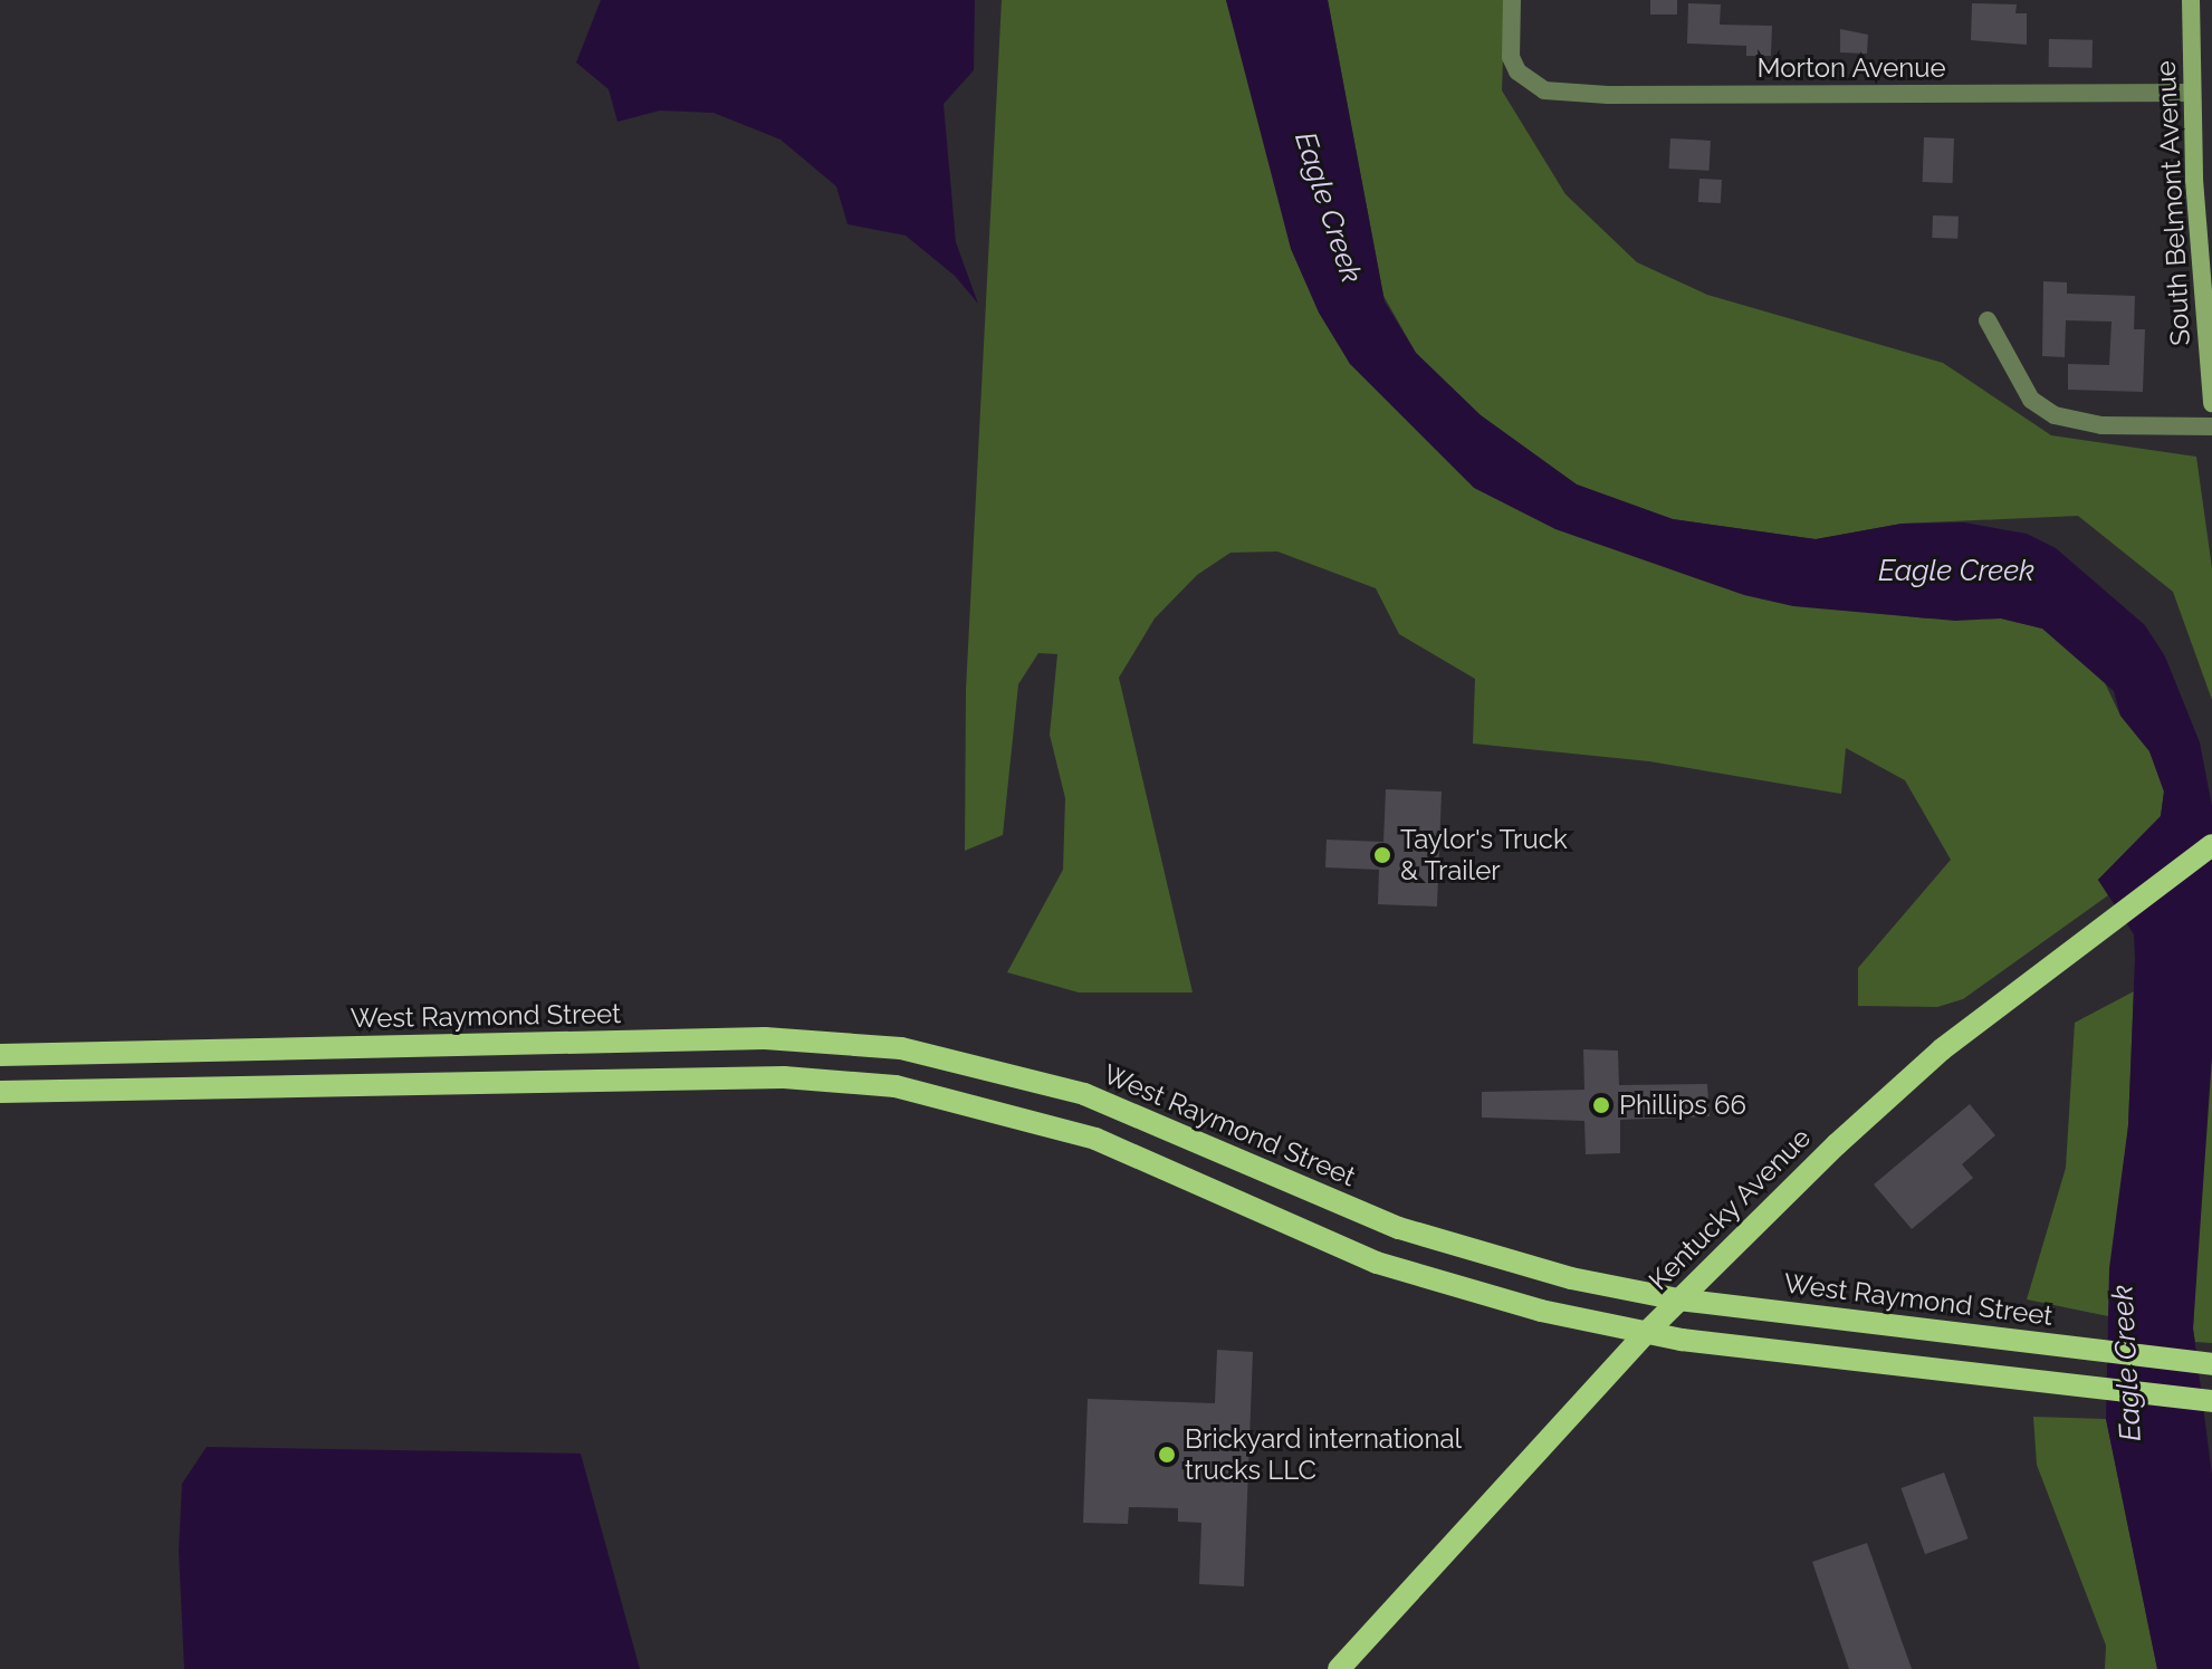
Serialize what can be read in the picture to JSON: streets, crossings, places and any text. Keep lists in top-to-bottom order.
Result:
{
  "streets": {
    "main road": ["South Belmont Avenue", "West Raymond Street", "Kentucky Avenue"],
    "street": ["Morton Avenue"]
  },
  "crossings": [
    ["Morton Avenue", "South Belmont Avenue"],
    ["West Raymond Street", "Kentucky Avenue"]
  ],
  "water": ["Eagle Creek"],
  "places": ["Taylor's Truck & Trailer", "Phillips 66", "Brickyard international trucks LLC"]
}
